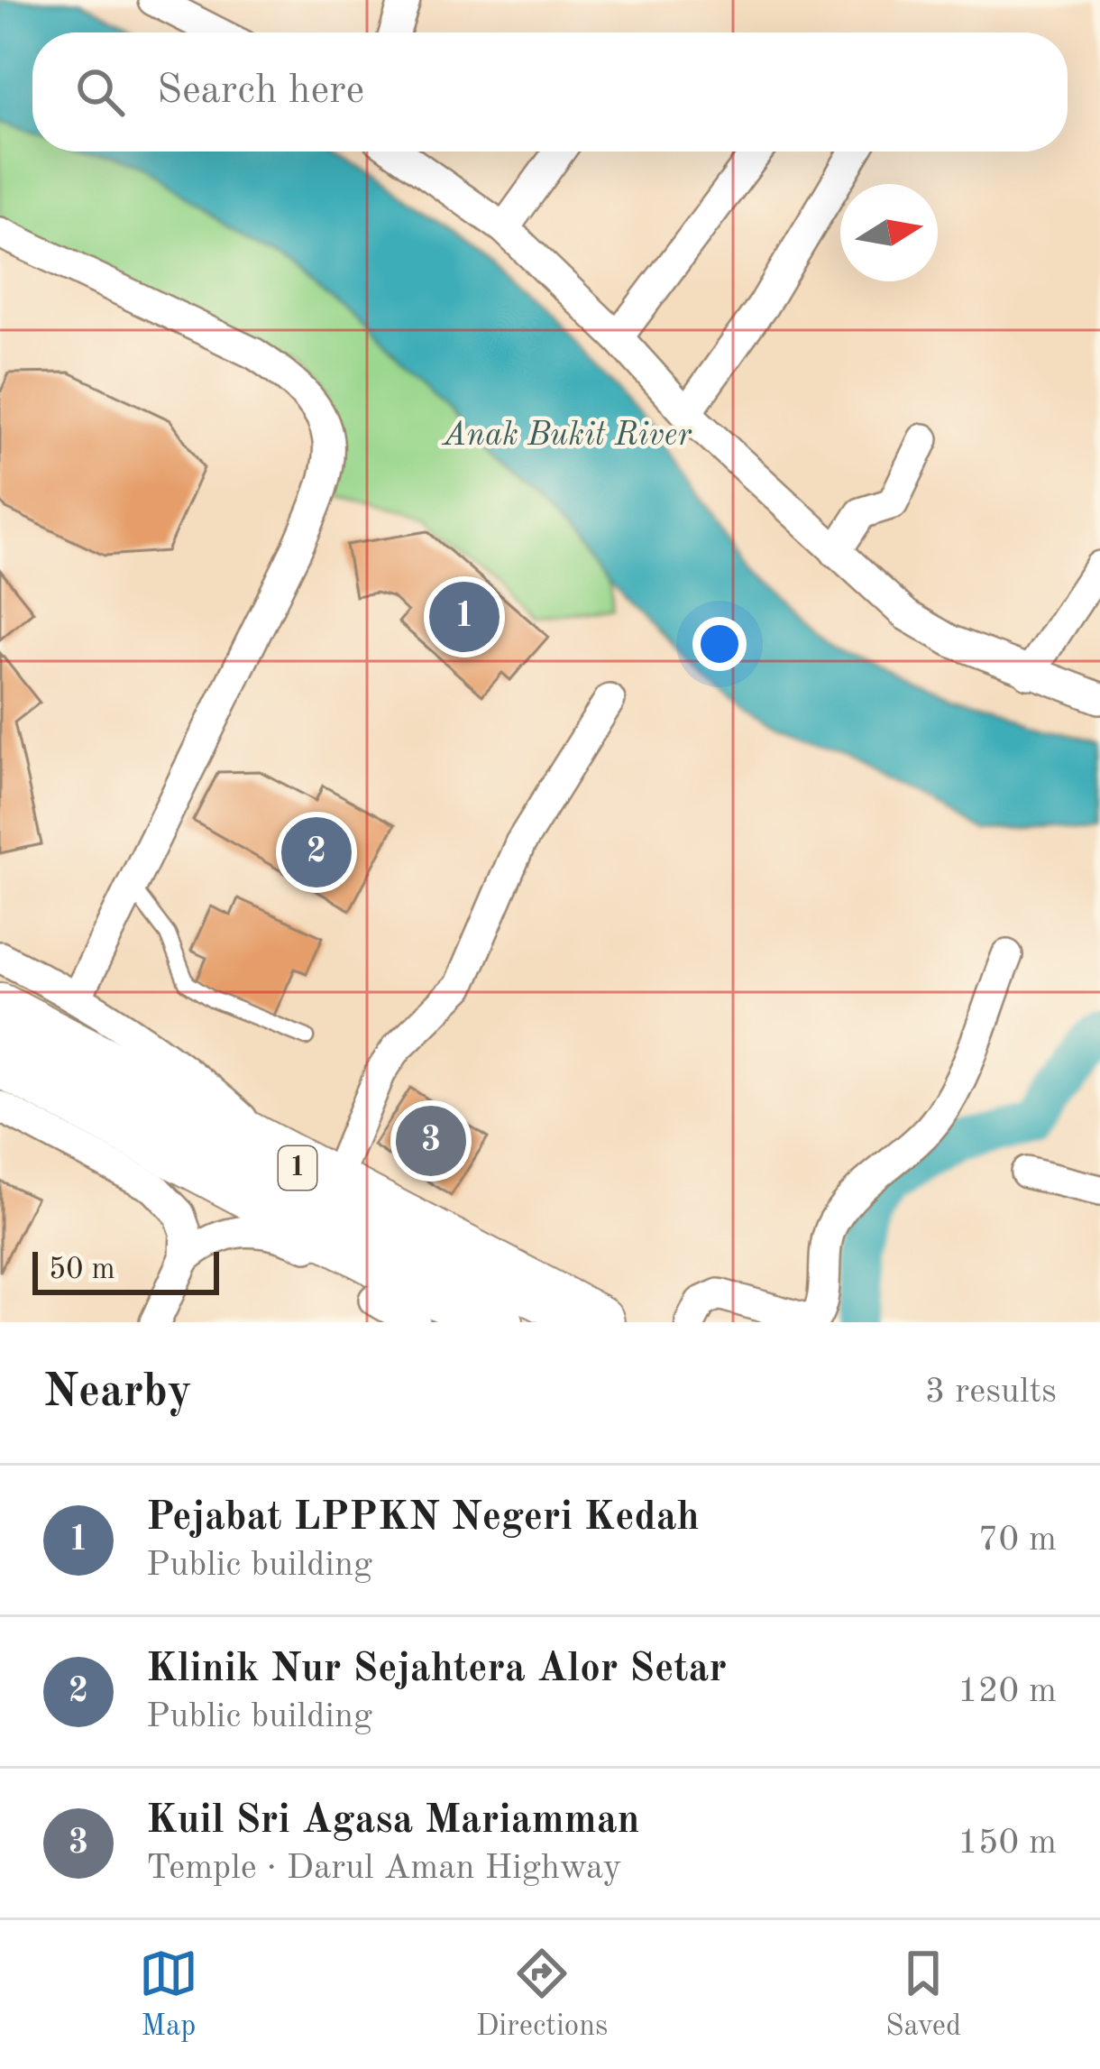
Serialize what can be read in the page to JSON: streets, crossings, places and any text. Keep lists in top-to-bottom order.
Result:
{
  "streets": {
    "highway": ["1"]
  },
  "water": ["Anak Bukit River"],
  "scale_bar": "50 m",
  "north": "right",
  "page": {
    "search": "Search here",
    "pins": ["1", "2", "3"],
    "scale": "50 m",
    "heading": ["Nearby", "3 results"],
    "list": [
      {
        "mark": "1",
        "name": "Pejabat LPPKN Negeri Kedah",
        "note": "Public building",
        "value": "70 m"
      },
      {
        "mark": "2",
        "name": "Klinik Nur Sejahtera Alor Setar",
        "note": "Public building",
        "value": "120 m"
      },
      {
        "mark": "3",
        "name": "Kuil Sri Agasa Mariamman",
        "note": "Temple · Darul Aman Highway",
        "value": "150 m"
      }
    ],
    "nav": ["Map", "Directions", "Saved"]
  }
}
